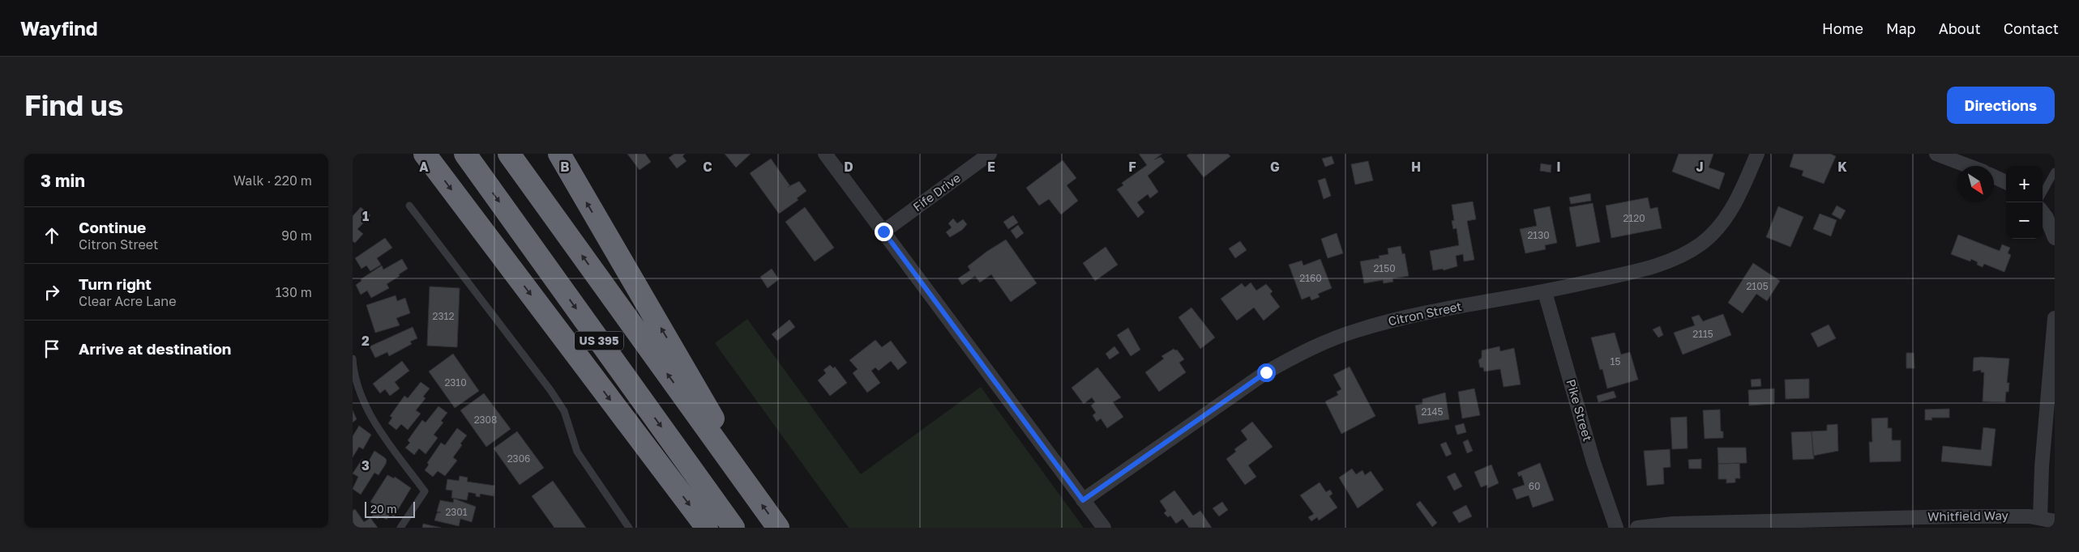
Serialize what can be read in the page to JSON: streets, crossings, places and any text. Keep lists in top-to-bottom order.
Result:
{
  "streets": {
    "highway": ["US 395"],
    "street": [
      "Fife Drive",
      "Citron Street",
      "Pike Street",
      "Whitfield Way"
    ]
  },
  "crossings": [
    ["Citron Street", "Pike Street"]
  ],
  "house_numbers": [
    "2120",
    "2130",
    "2150",
    "2160",
    "2105",
    "2312",
    "2115",
    "15",
    "2310",
    "2145",
    "2308",
    "2306",
    "60",
    "2301"
  ],
  "scale_bar": "20 m",
  "north": "bottom right",
  "page": {
    "header": "Wayfind",
    "nav": [
      "Home",
      "Map",
      "About",
      "Contact"
    ],
    "buttons": "Directions",
    "title": "Find us",
    "heading": ["3 min", "Walk · 220 m"],
    "map_buttons": ["+", "−"],
    "list": [
      ["Continue", "Citron Street", "90 m"],
      ["Turn right", "Clear Acre Lane", "130 m"],
      "Arrive at destination"
    ],
    "scale": "20 m"
  },
  "grid": {
    "columns": [
      "A",
      "B",
      "C",
      "D",
      "E",
      "F",
      "G",
      "H",
      "I",
      "J",
      "K"
    ],
    "rows": ["1", "2", "3"]
  }
}
